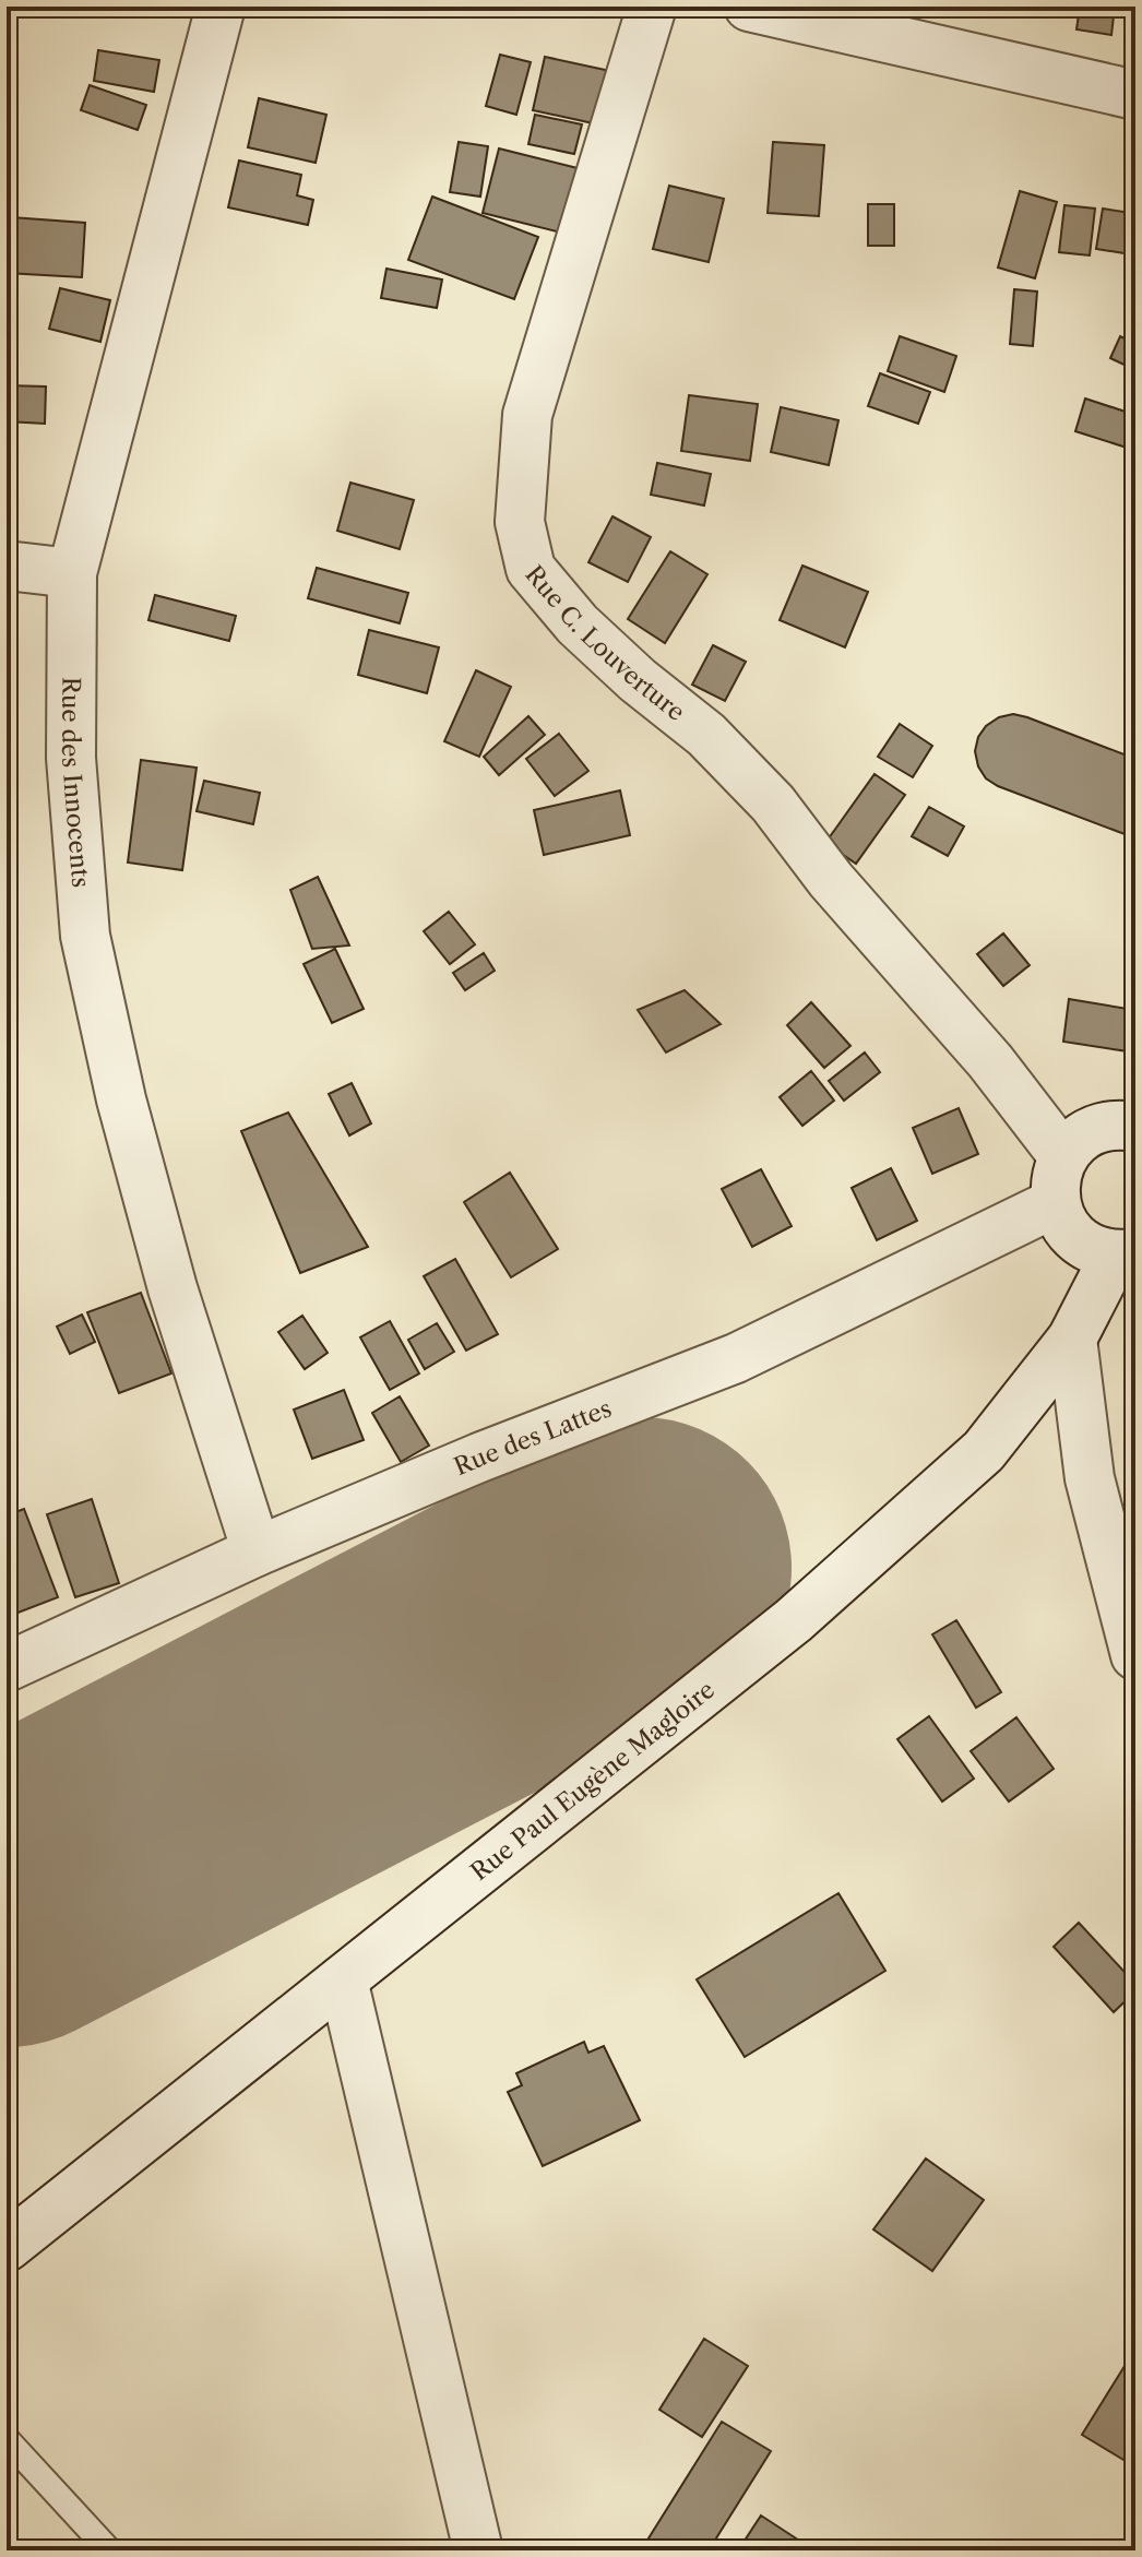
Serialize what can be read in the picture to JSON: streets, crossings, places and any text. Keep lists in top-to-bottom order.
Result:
{
  "streets": {
    "street": [
      "Rue C. Louverture",
      "Rue des Innocents",
      "Rue des Lattes",
      "Rue Paul Eugène Magloire"
    ]
  },
  "crossings": [
    ["Rue des Innocents", "Rue des Lattes"]
  ]
}
